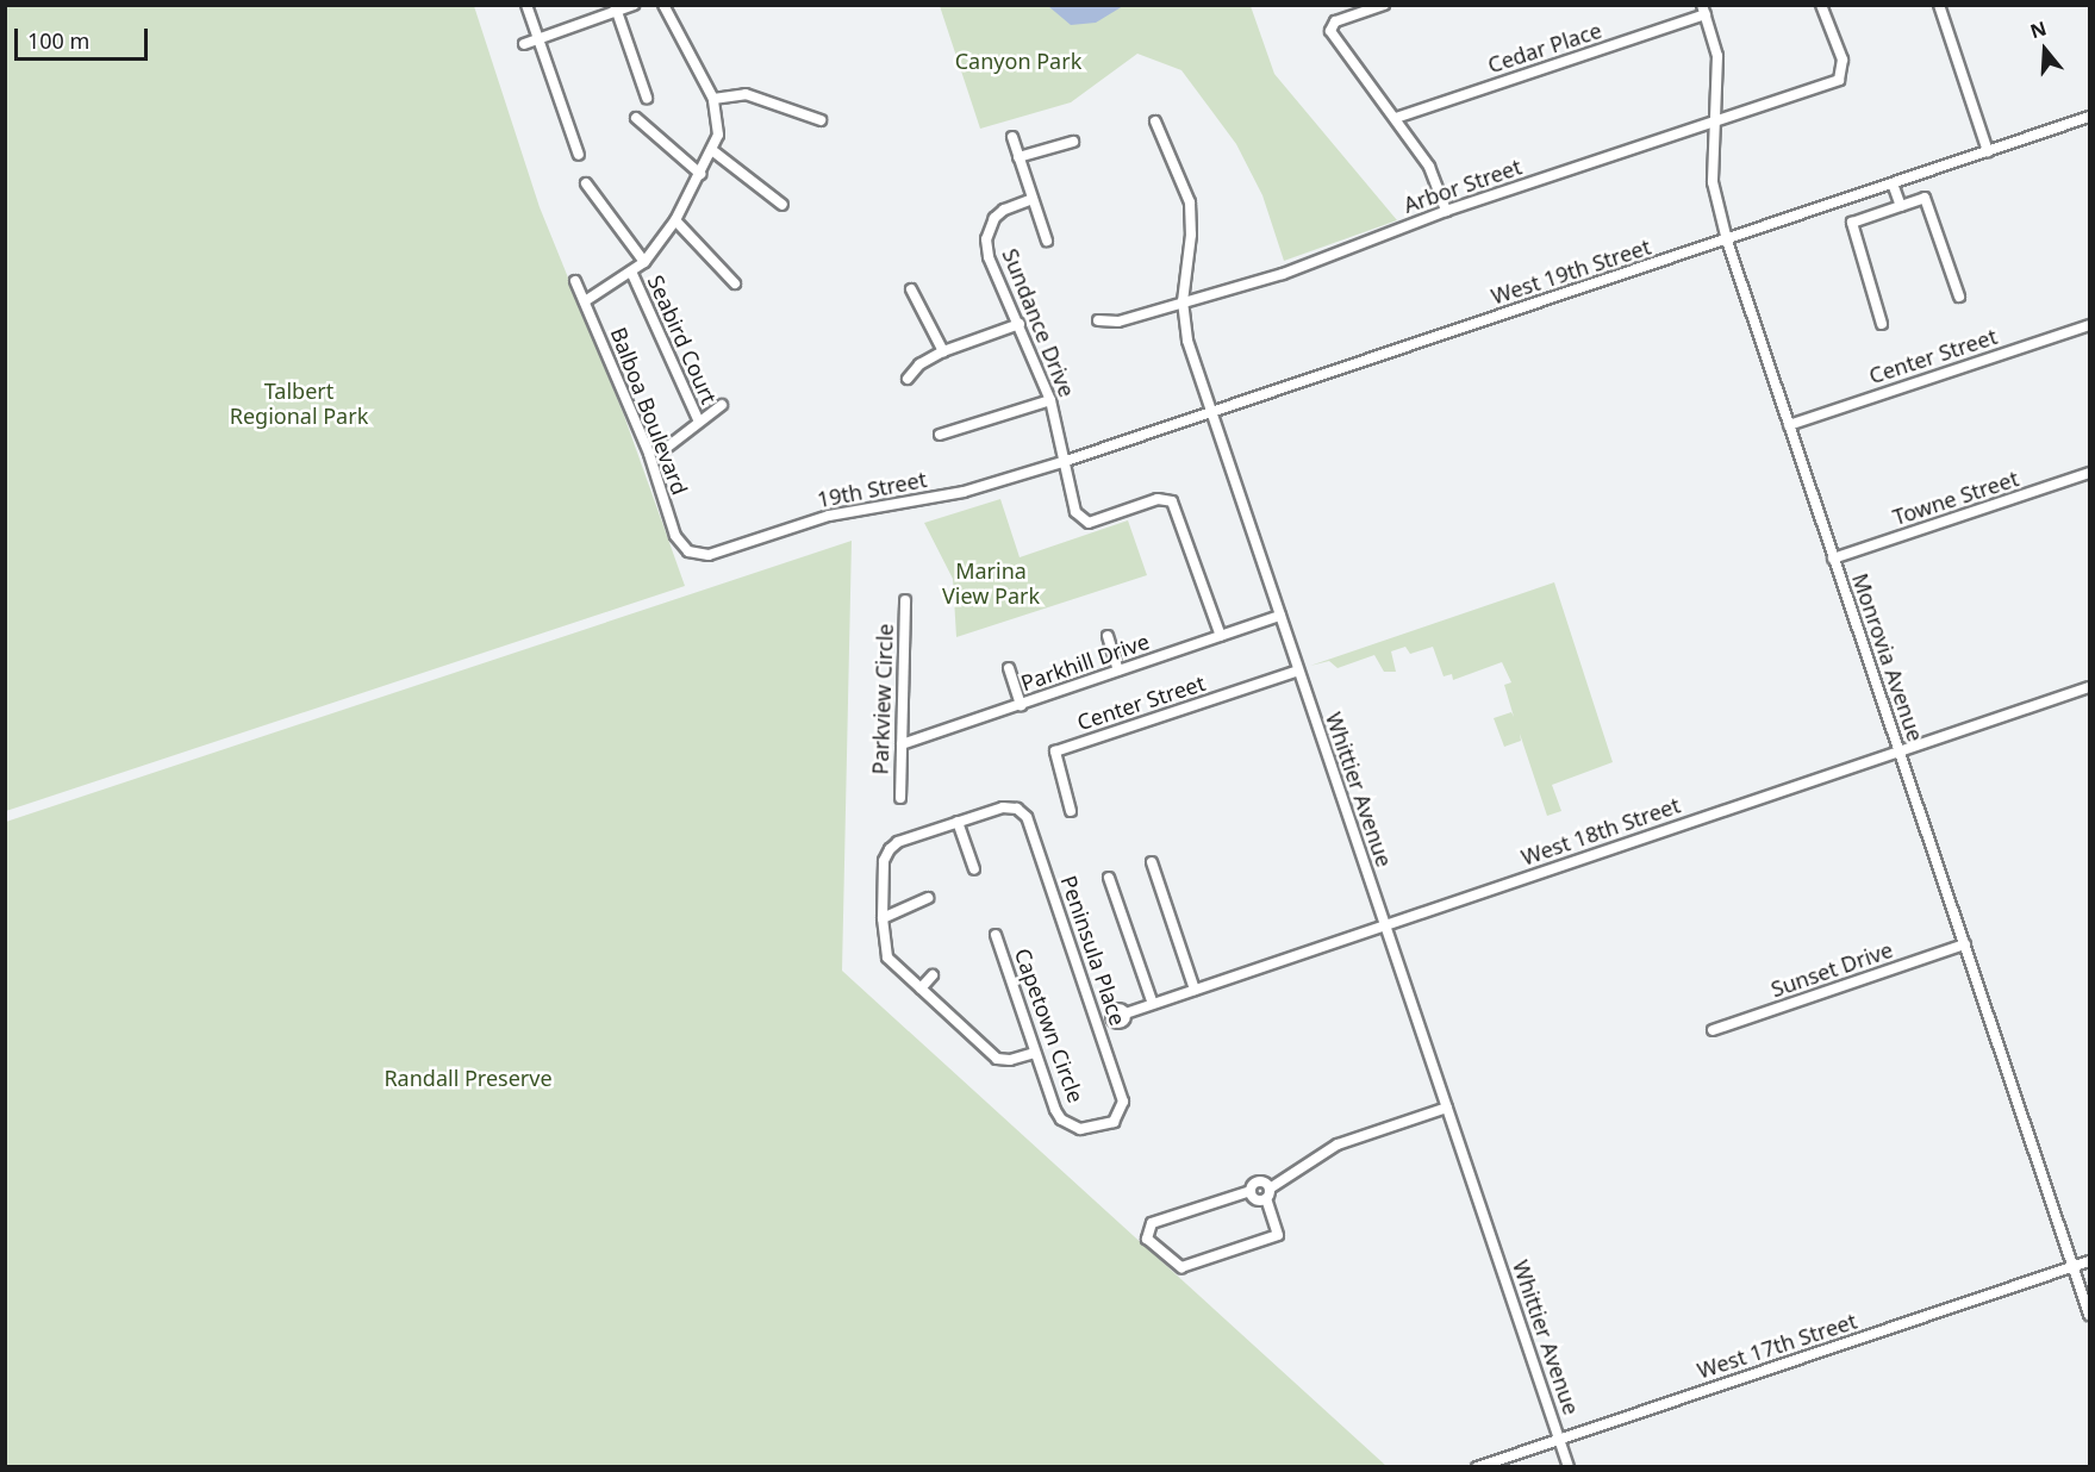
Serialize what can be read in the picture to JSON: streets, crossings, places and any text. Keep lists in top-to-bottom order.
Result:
{
  "streets": {
    "street": [
      "Cedar Place",
      "Arbor Street",
      "West 19th Street",
      "Sundance Drive",
      "Seabird Court",
      "Center Street",
      "Balboa Boulevard",
      "19th Street",
      "Towne Street",
      "Monrovia Avenue",
      "Parkhill Drive",
      "Parkview Circle",
      "Whittier Avenue",
      "West 18th Street",
      "Peninsula Place",
      "Sunset Drive",
      "Capetown Circle",
      "West 17th Street"
    ]
  },
  "crossings": [
    ["Cedar Place", "Monrovia Avenue"],
    ["Arbor Street", "Monrovia Avenue"],
    ["Arbor Street", "Whittier Avenue"],
    ["West 19th Street", "Sundance Drive"],
    ["West 19th Street", "19th Street"],
    ["West 19th Street", "Monrovia Avenue"],
    ["West 19th Street", "Whittier Avenue"],
    ["Sundance Drive", "19th Street"],
    ["Sundance Drive", "Parkhill Drive"],
    ["Center Street", "Monrovia Avenue"],
    ["Center Street", "Whittier Avenue"],
    ["Balboa Boulevard", "19th Street"],
    ["Towne Street", "Monrovia Avenue"],
    ["Monrovia Avenue", "West 18th Street"],
    ["Monrovia Avenue", "Sunset Drive"],
    ["Monrovia Avenue", "West 17th Street"],
    ["Parkhill Drive", "Parkview Circle"],
    ["Parkhill Drive", "Whittier Avenue"],
    ["Whittier Avenue", "West 18th Street"],
    ["Whittier Avenue", "West 17th Street"],
    ["West 18th Street", "Peninsula Place"],
    ["Peninsula Place", "Capetown Circle"]
  ],
  "parks": [
    "Canyon Park",
    "Talbert Regional Park",
    "Marina View Park",
    "Randall Preserve"
  ],
  "scale_bar": "100 m",
  "north": "top"
}
